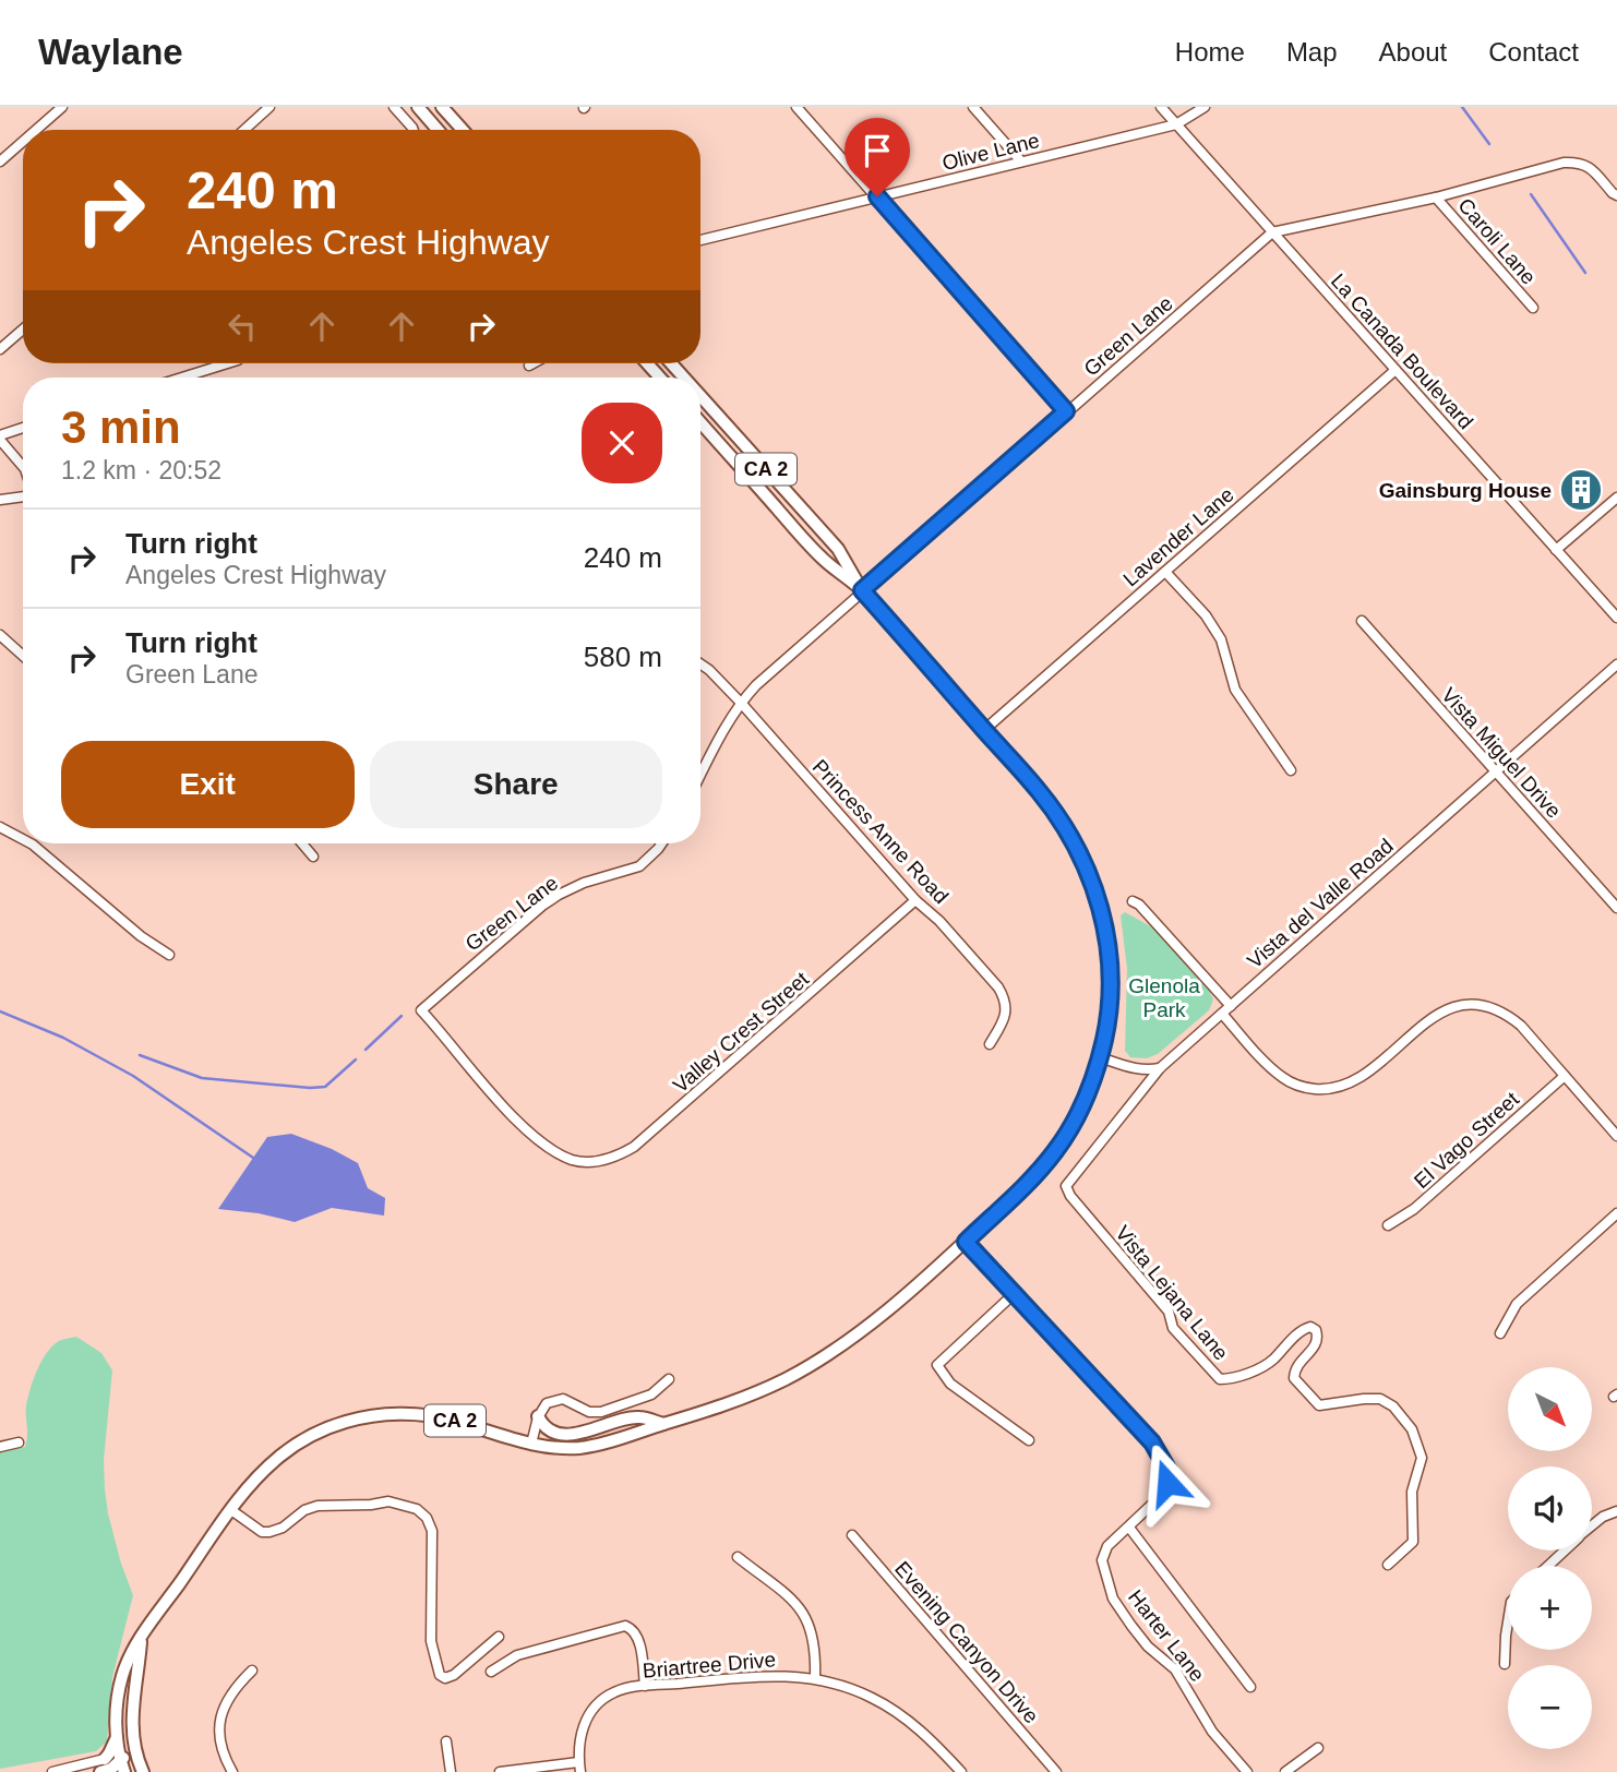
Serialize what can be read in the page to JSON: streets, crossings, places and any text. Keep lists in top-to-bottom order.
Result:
{
  "streets": {
    "main road": ["CA 2"],
    "street": [
      "Olive Lane",
      "Caroli Lane",
      "Green Lane",
      "La Canada Boulevard",
      "Lavender Lane",
      "Vista Miguel Drive",
      "Princess Anne Road",
      "Vista del Valle Road",
      "Valley Crest Street",
      "El Vago Street",
      "Vista Lejana Lane",
      "Harter Lane",
      "Evening Canyon Drive",
      "Briartree Drive"
    ]
  },
  "crossings": [
    ["Olive Lane", "La Canada Boulevard"],
    ["Caroli Lane", "Green Lane"],
    ["Green Lane", "La Canada Boulevard"],
    ["Green Lane", "CA 2"],
    ["Green Lane", "Princess Anne Road"],
    ["Green Lane", "Valley Crest Street"],
    ["La Canada Boulevard", "Lavender Lane"],
    ["CA 2", "Lavender Lane"],
    ["CA 2", "Harter Lane"],
    ["Vista Miguel Drive", "Vista del Valle Road"],
    ["Princess Anne Road", "Valley Crest Street"],
    ["Vista del Valle Road", "Vista Lejana Lane"]
  ],
  "parks": ["Glenola Park"],
  "places": {
    "building": ["Gainsburg House"]
  },
  "north": "bottom right",
  "page": {
    "header": "Waylane",
    "nav": [
      "Home",
      "Map",
      "About",
      "Contact"
    ],
    "turn": ["240 m", "Angeles Crest Highway"],
    "heading": ["3 min", "1.2 km · 20:52"],
    "list": [
      {
        "name": "Turn right",
        "note": "Angeles Crest Highway",
        "value": "240 m"
      },
      {
        "name": "Turn right",
        "note": "Green Lane",
        "value": "580 m"
      }
    ],
    "buttons": ["Exit", "Share"],
    "map_buttons": ["+", "−"]
  }
}
